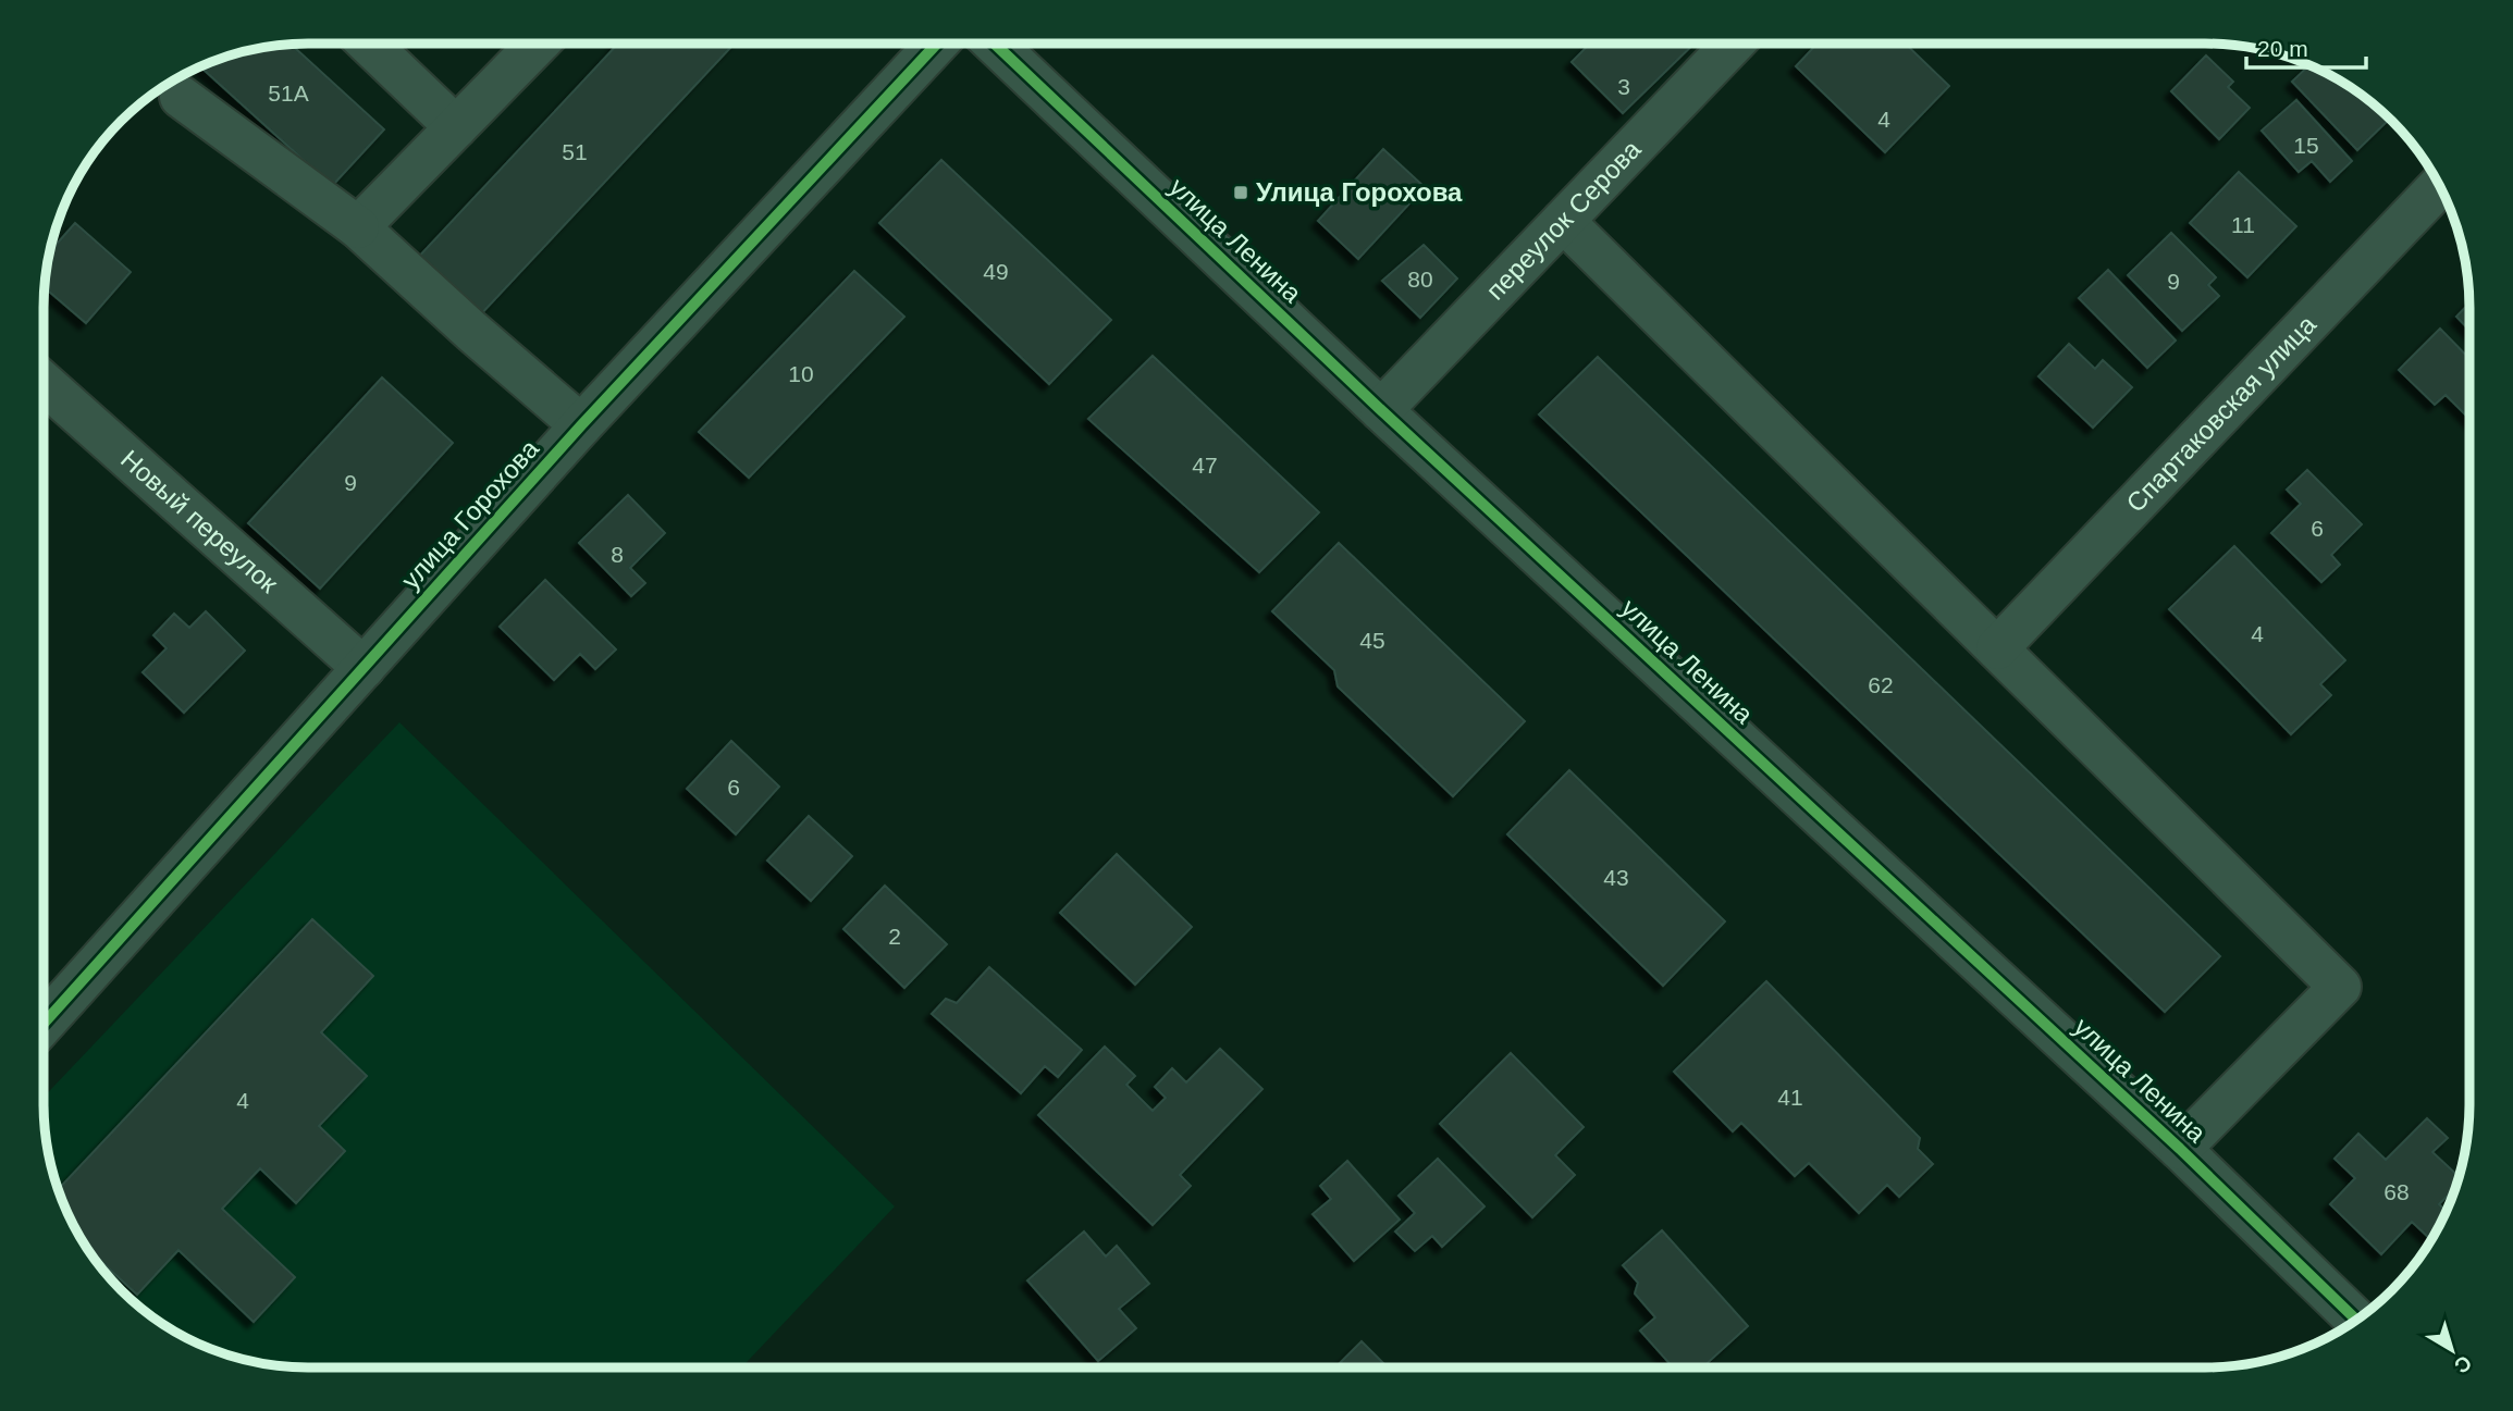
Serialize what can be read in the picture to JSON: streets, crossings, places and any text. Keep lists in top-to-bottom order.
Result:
{
  "streets": {
    "street": [
      "переулок Серова",
      "улица Ленина",
      "Спартаковская улица",
      "улица Горохова",
      "Новый переулок"
    ]
  },
  "crossings": [
    ["переулок Серова", "улица Ленина"],
    ["улица Горохова", "Новый переулок"]
  ],
  "places": {
    "transit": ["Улица Горохова"]
  },
  "house_numbers": [
    "3",
    "51А",
    "4",
    "15",
    "51",
    "11",
    "49",
    "80",
    "9",
    "10",
    "47",
    "9",
    "6",
    "8",
    "4",
    "45",
    "62",
    "6",
    "43",
    "2",
    "41",
    "4",
    "68"
  ],
  "scale_bar": "20 m",
  "north": "bottom right"
}
